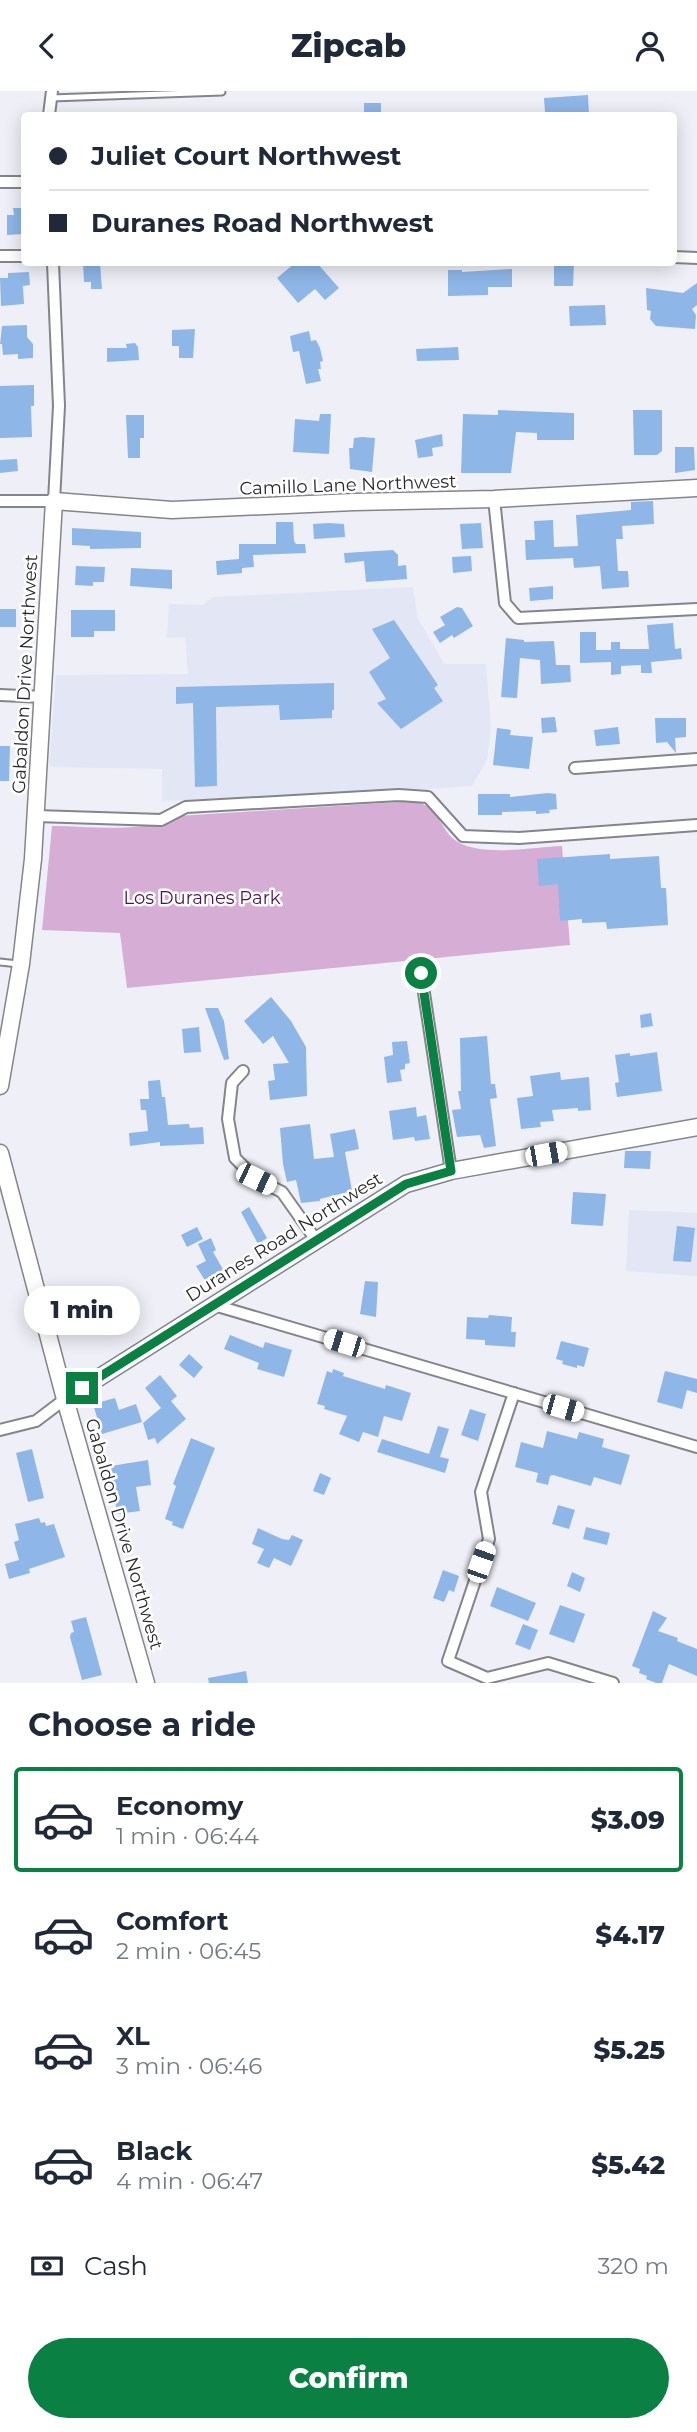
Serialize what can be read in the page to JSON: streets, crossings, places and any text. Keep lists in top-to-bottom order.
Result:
{
  "streets": {
    "street": ["Camillo Lane Northwest", "Gabaldon Drive Northwest", "Duranes Road Northwest"]
  },
  "crossings": [
    ["Camillo Lane Northwest", "Gabaldon Drive Northwest"],
    ["Gabaldon Drive Northwest", "Duranes Road Northwest"]
  ],
  "parks": ["Los Duranes Park"],
  "page": {
    "header": "Zipcab",
    "banner": ["Juliet Court Northwest", "Duranes Road Northwest"],
    "bubble": "1 min",
    "heading": "Choose a ride",
    "list": [
      {
        "name": "Economy",
        "note": "1 min · 06:44",
        "value": "$3.09"
      },
      {
        "name": "Comfort",
        "note": "2 min · 06:45",
        "value": "$4.17"
      },
      {
        "name": "XL",
        "note": "3 min · 06:46",
        "value": "$5.25"
      },
      {
        "name": "Black",
        "note": "4 min · 06:47",
        "value": "$5.42"
      }
    ],
    "pay": ["Cash", "320 m"],
    "buttons": "Confirm"
  }
}
